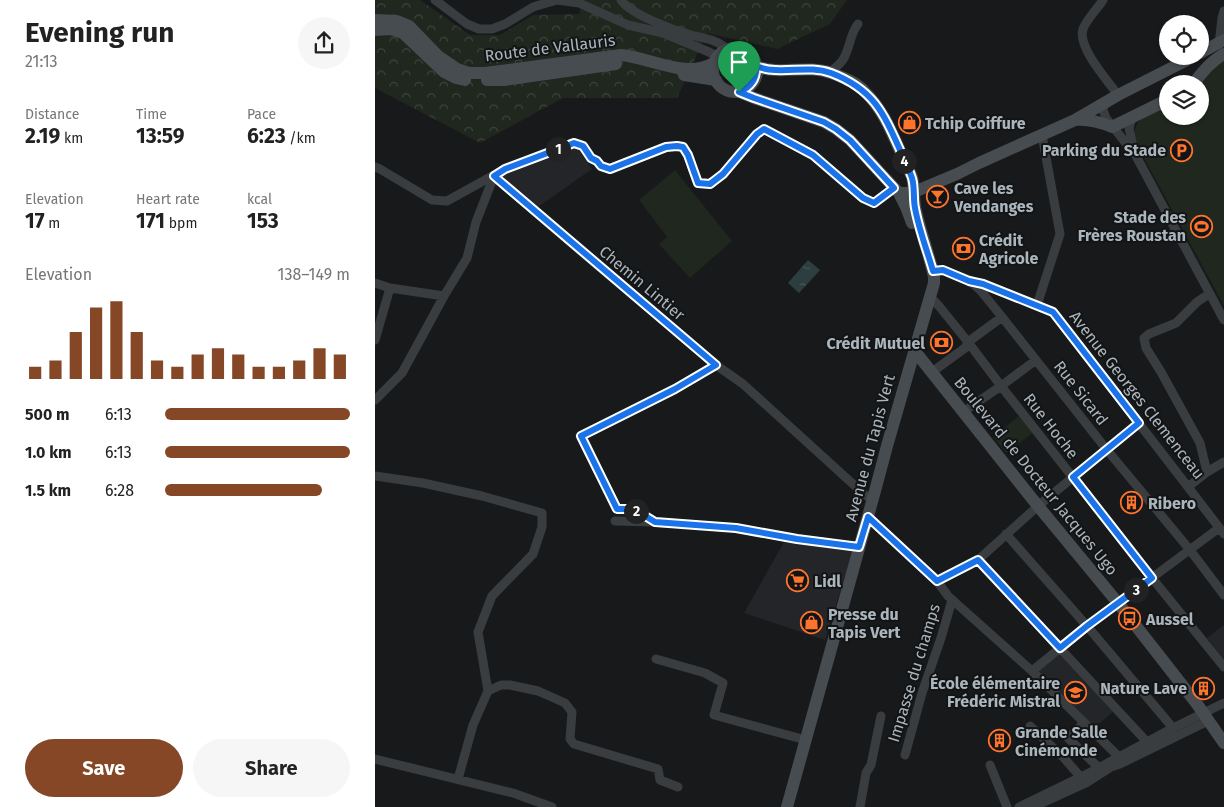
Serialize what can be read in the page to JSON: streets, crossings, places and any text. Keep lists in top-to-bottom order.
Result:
{
  "streets": {
    "main road": ["Route de Vallauris", "Avenue du Tapis Vert", "Boulevard de Docteur Jacques Ugo"],
    "street": [
      "Chemin Lintier",
      "Rue Sicard",
      "Avenue Georges Clemenceau",
      "Rue Hoche",
      "Impasse du champs"
    ]
  },
  "crossings": [
    ["Chemin Lintier", "Avenue du Tapis Vert"],
    ["Rue Sicard", "Avenue Georges Clemenceau"],
    ["Avenue Georges Clemenceau", "Avenue du Tapis Vert"],
    ["Rue Hoche", "Avenue du Tapis Vert"],
    ["Avenue du Tapis Vert", "Boulevard de Docteur Jacques Ugo"]
  ],
  "places": {
    "shop": ["Tchip Coiffure", "Presse du Tapis Vert"],
    "parking": ["Parking du Stade"],
    "bar": ["Cave les Vendanges"],
    "sports": ["Stade des Frères Roustan"],
    "bank": ["Crédit Agricole", "Crédit Mutuel"],
    "building": ["Ribero", "Nature Lave", "Grande Salle Cinémonde"],
    "supermarket": ["Lidl"],
    "bus stop": ["Aussel"],
    "school or university": ["École élémentaire Frédéric Mistral"]
  },
  "page": {
    "heading": ["Evening run", "21:13"],
    "stats": [
      ["Distance", "2.19 km"],
      ["Time", "13:59"],
      ["Pace", "6:23 /km"],
      ["Elevation", "17 m"],
      ["Heart rate", "171 bpm"],
      ["kcal", "153"]
    ],
    "pins": [
      "1",
      "4",
      "2",
      "3"
    ],
    "chart": ["Elevation", "138–149 m"],
    "list": [
      {
        "name": "500 m",
        "note": "6:13"
      },
      {
        "name": "1.0 km",
        "note": "6:13"
      },
      {
        "name": "1.5 km",
        "note": "6:28"
      }
    ],
    "buttons": ["Save", "Share"]
  }
}
